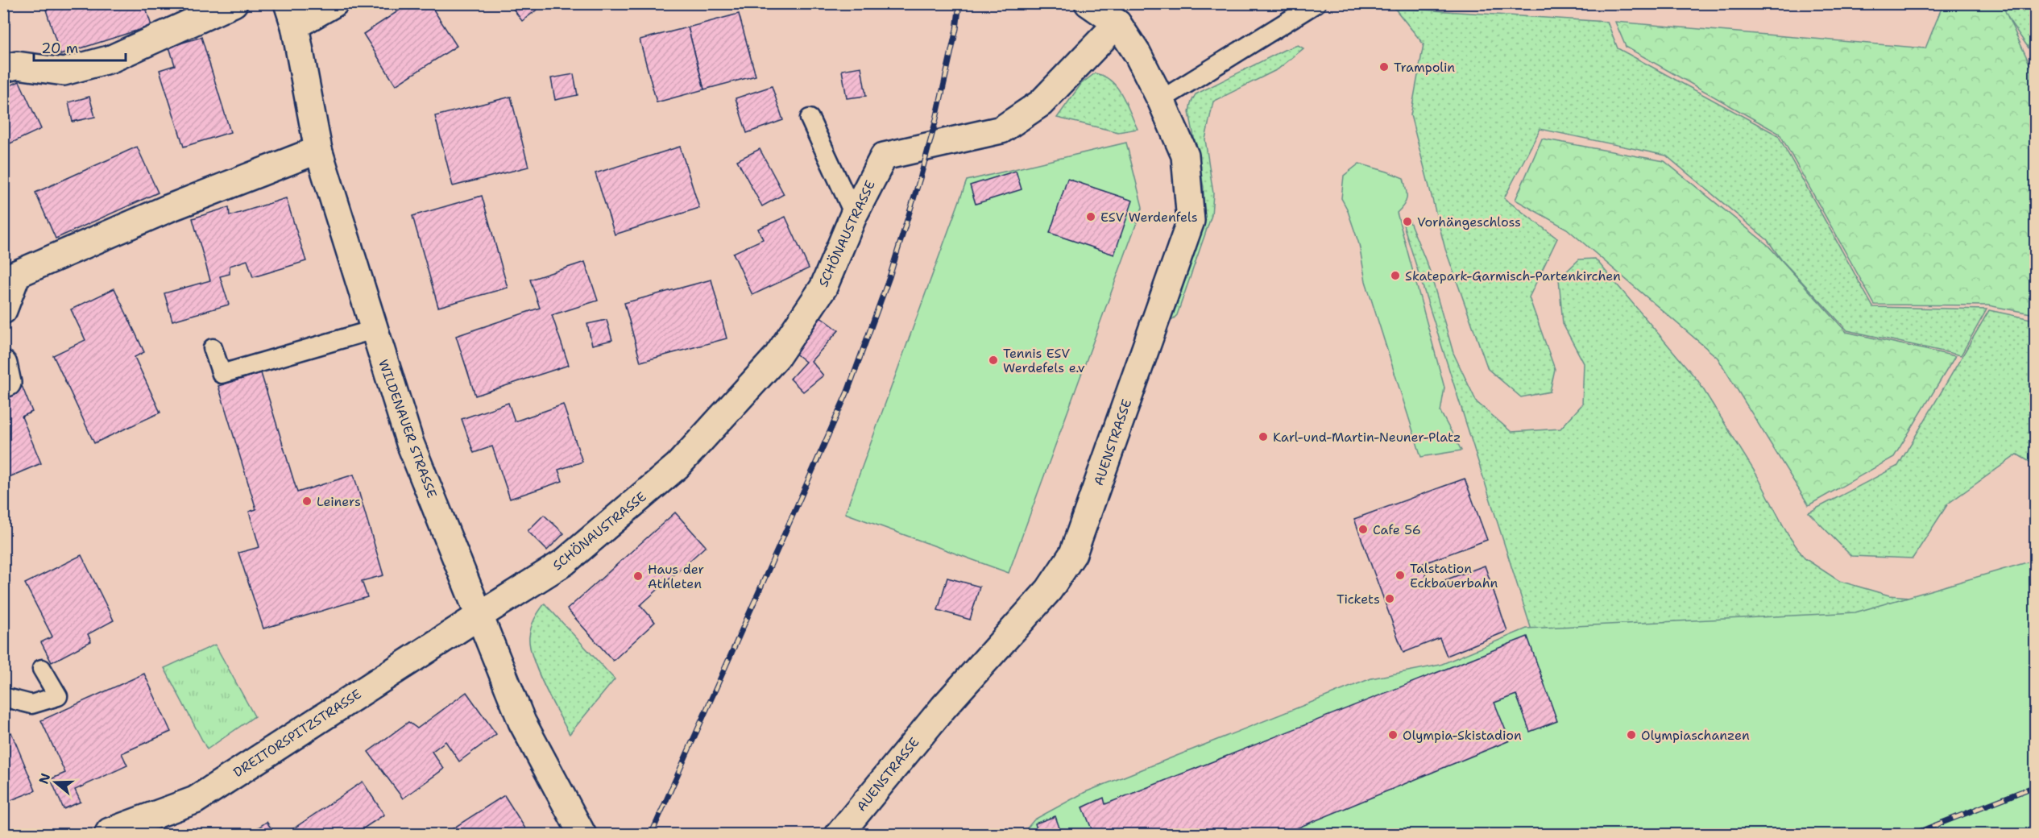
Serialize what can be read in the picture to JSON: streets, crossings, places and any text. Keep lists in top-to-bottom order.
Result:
{
  "streets": {
    "street": [
      "SCHÖNAUSTRASSE",
      "WILDENAUER STRASSE",
      "AUENSTRASSE",
      "DREITORSPITZSTRASSE"
    ]
  },
  "crossings": [
    ["SCHÖNAUSTRASSE", "WILDENAUER STRASSE"],
    ["SCHÖNAUSTRASSE", "AUENSTRASSE"],
    ["SCHÖNAUSTRASSE", "DREITORSPITZSTRASSE"],
    ["WILDENAUER STRASSE", "DREITORSPITZSTRASSE"]
  ],
  "places": [
    "Trampolin",
    "ESV Werdenfels",
    "Vorhängeschloss",
    "Skatepark-Garmisch-Partenkirchen",
    "Tennis ESV Werdefels e.v",
    "Karl-und-Martin-Neuner-Platz",
    "Leiners",
    "Cafe 56",
    "Talstation Eckbauerbahn",
    "Haus der Athleten",
    "Tickets",
    "Olympia-Skistadion",
    "Olympiaschanzen"
  ],
  "scale_bar": "20 m",
  "north": "left"
}
